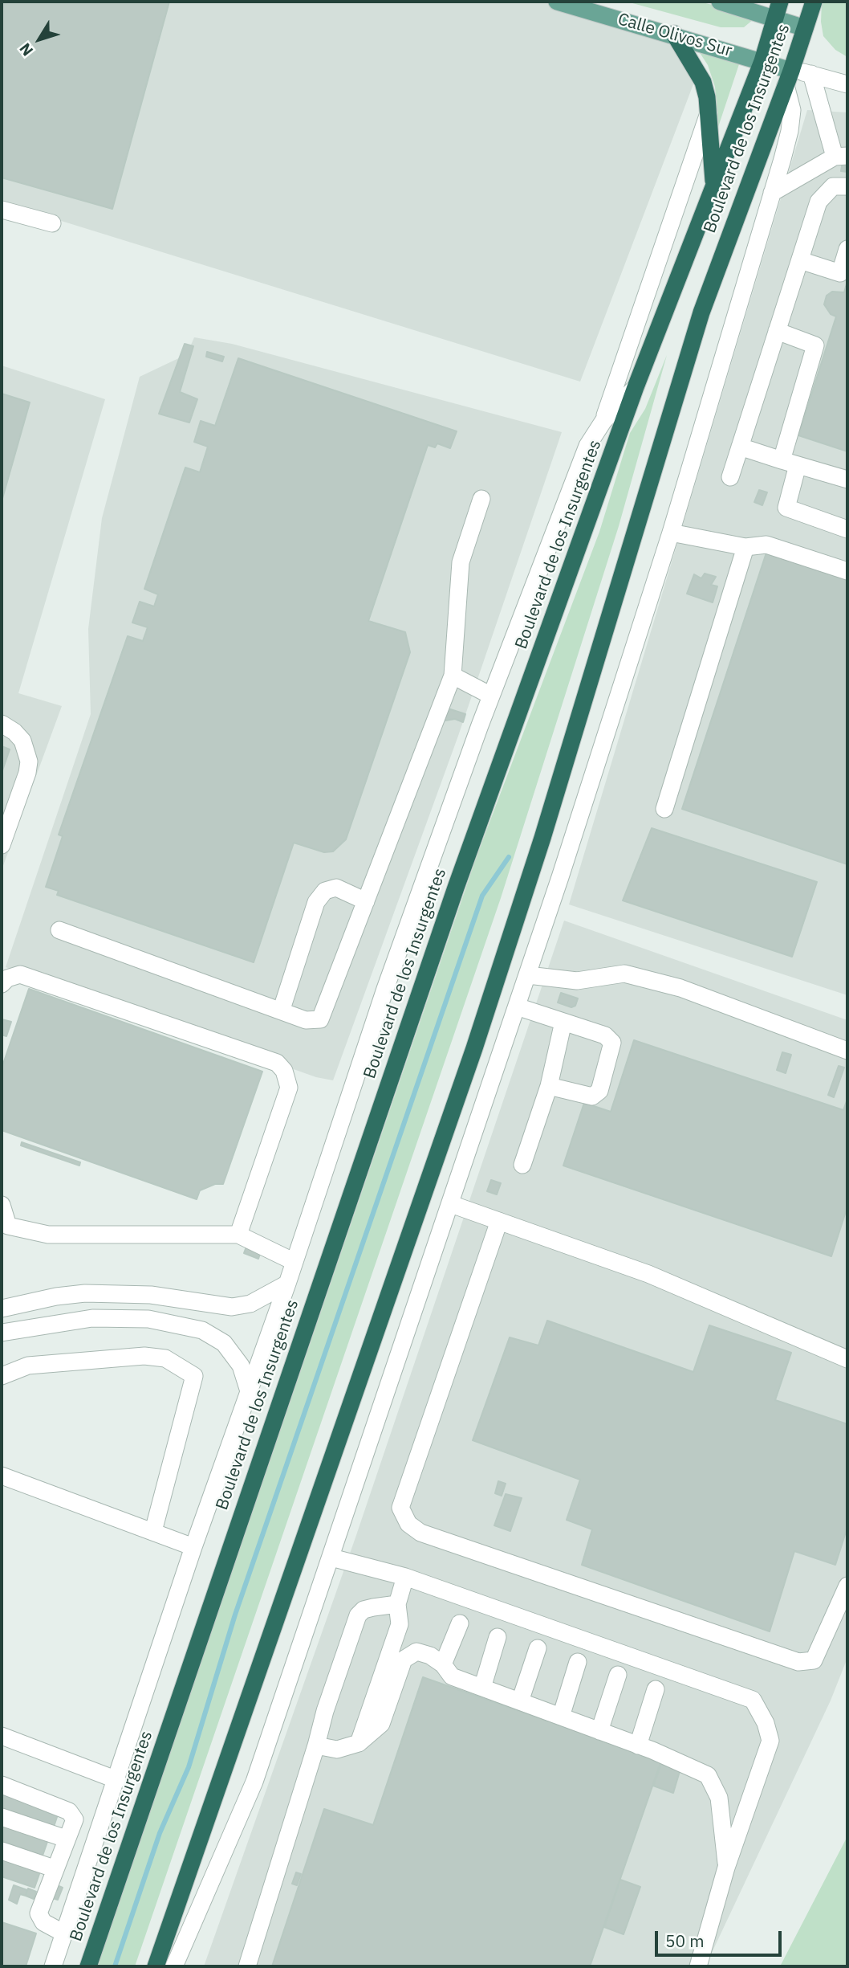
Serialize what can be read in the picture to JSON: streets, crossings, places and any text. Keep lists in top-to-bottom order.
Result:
{
  "streets": {
    "highway": ["Boulevard de los Insurgentes"],
    "main road": ["Calle Olivos Sur"]
  },
  "crossings": [
    ["Calle Olivos Sur", "Boulevard de los Insurgentes"]
  ],
  "scale_bar": "50 m",
  "north": "bottom left"
}
